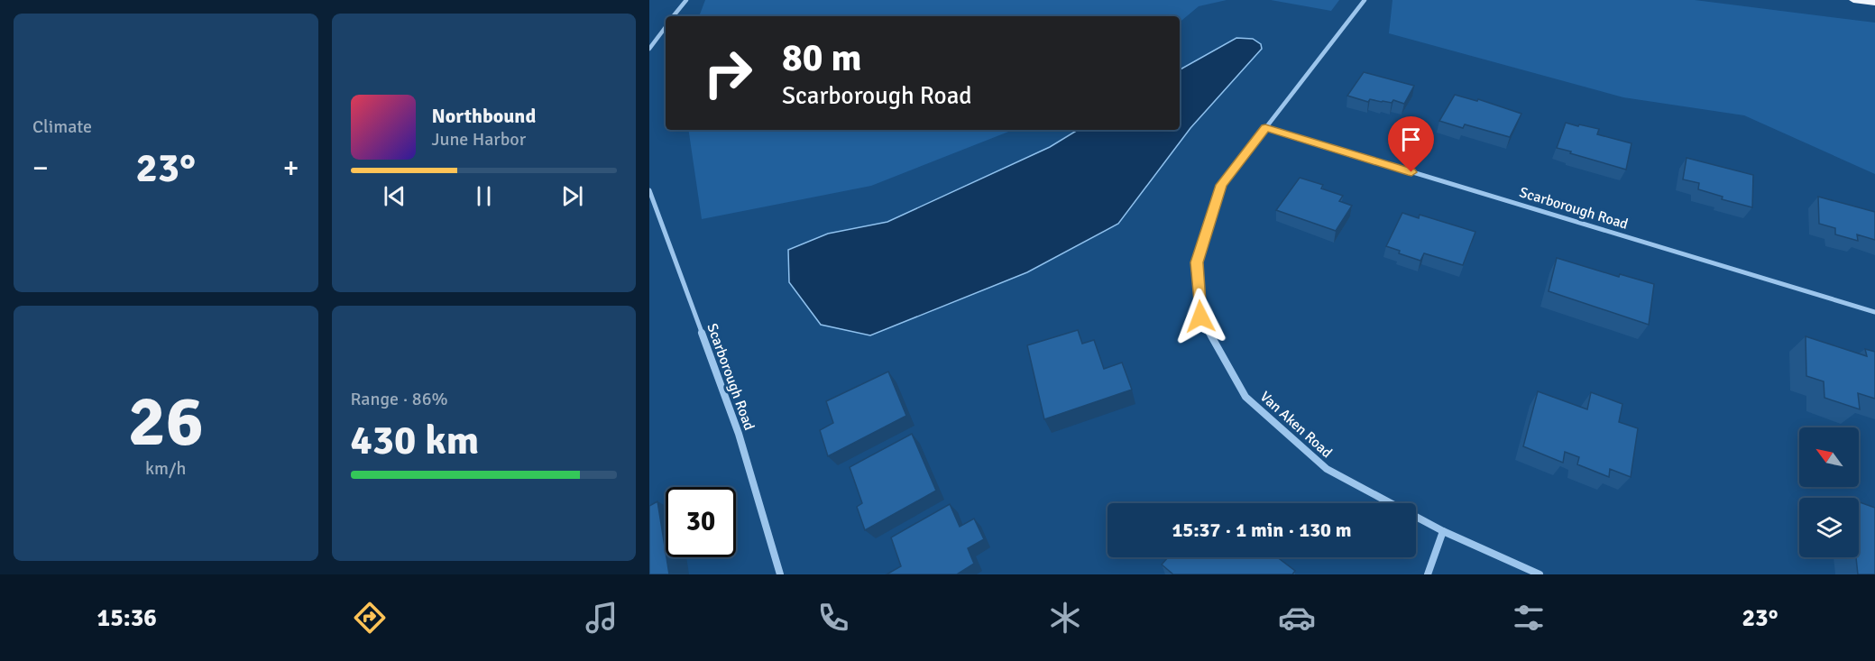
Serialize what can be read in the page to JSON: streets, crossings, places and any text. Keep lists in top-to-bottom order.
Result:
{
  "streets": {
    "street": ["Scarborough Road", "Van Aken Road"]
  },
  "crossings": [
    ["Scarborough Road", "Van Aken Road"]
  ],
  "north": "top left",
  "page": {
    "tile": [
      "Climate",
      ["26", "km/h"],
      ["Range · 86%", "430 km"]
    ],
    "turn": ["80 m", "Scarborough Road"],
    "song": ["Northbound", "June Harbor"],
    "heat": ["−", "23°", "+"],
    "limit": "30",
    "trip": "15:37 · 1 min · 130 m",
    "tabs": ["15:36", "23°"]
  }
}
